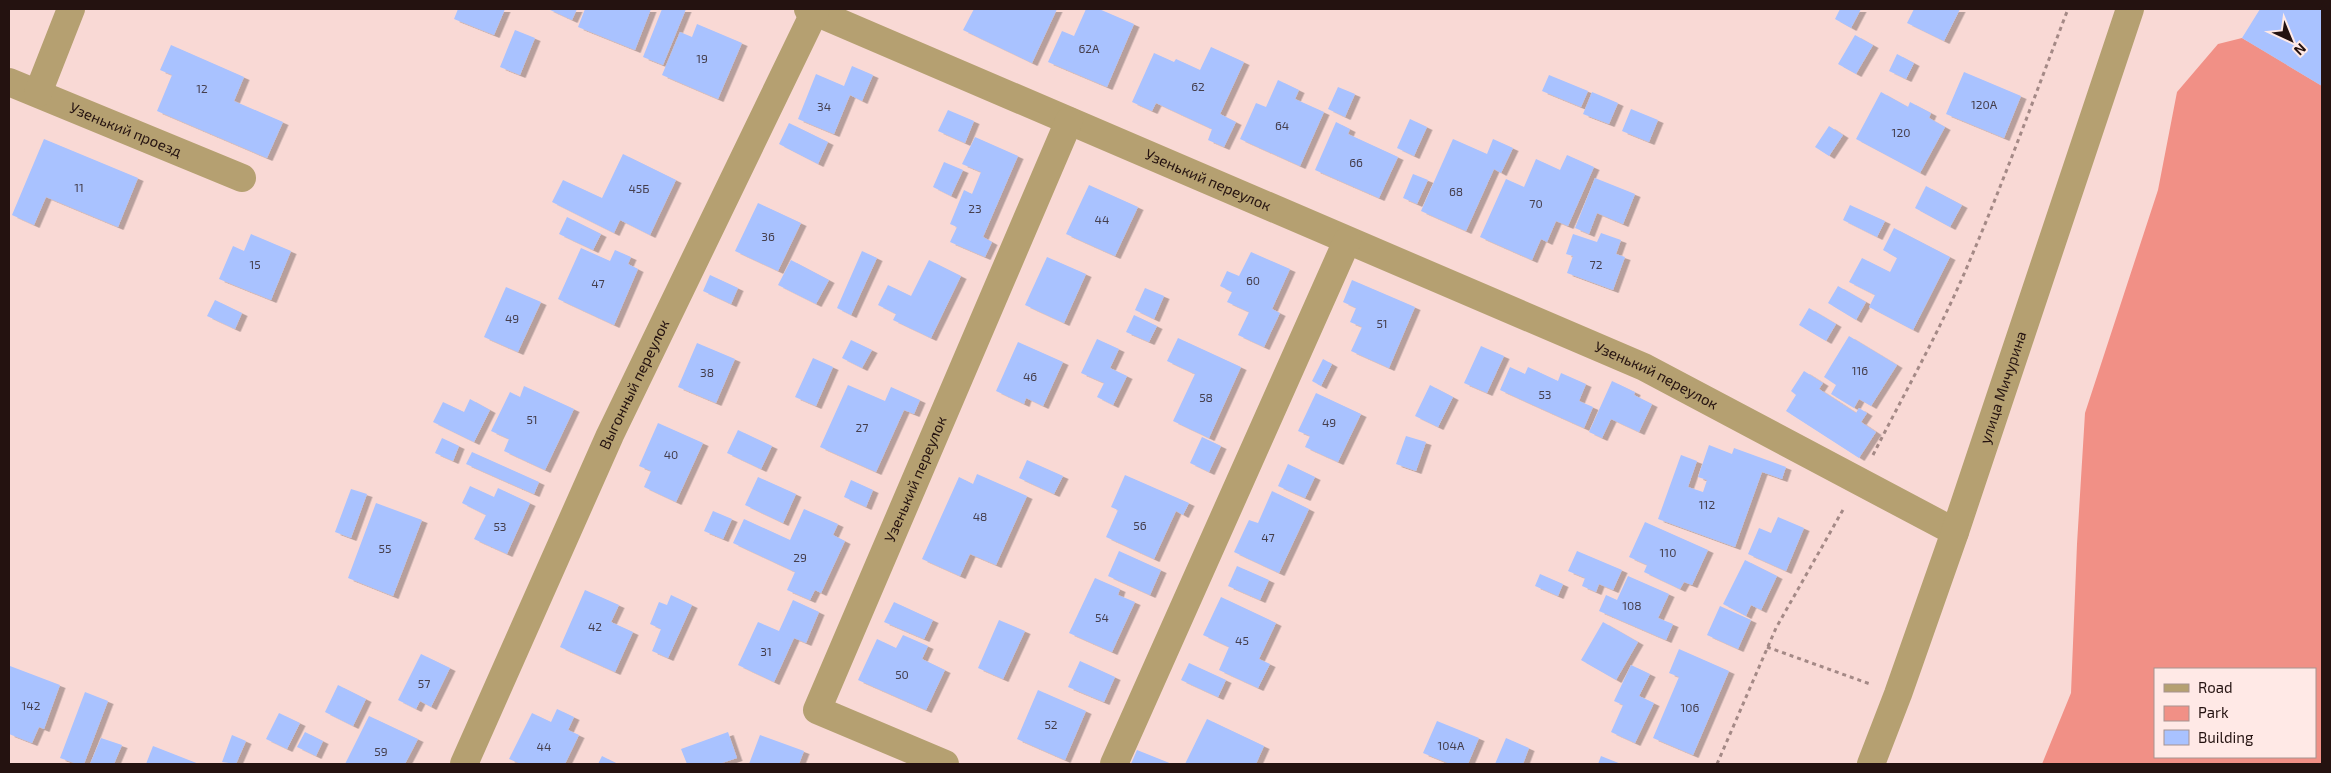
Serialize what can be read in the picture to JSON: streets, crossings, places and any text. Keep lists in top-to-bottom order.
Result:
{
  "streets": {
    "street": [
      "Узенький проезд",
      "Узенький переулок",
      "Выгонный переулок",
      "улица Мичурина"
    ]
  },
  "crossings": [
    ["Узенький переулок", "Выгонный переулок"],
    ["Узенький переулок", "улица Мичурина"]
  ],
  "house_numbers": [
    "62А",
    "19",
    "62",
    "12",
    "120А",
    "34",
    "64",
    "120",
    "66",
    "11",
    "45Б",
    "68",
    "70",
    "23",
    "44",
    "36",
    "15",
    "72",
    "60",
    "47",
    "49",
    "51",
    "116",
    "38",
    "46",
    "53",
    "58",
    "51",
    "49",
    "27",
    "40",
    "112",
    "48",
    "56",
    "53",
    "47",
    "55",
    "110",
    "29",
    "108",
    "54",
    "42",
    "45",
    "31",
    "50",
    "57",
    "142",
    "106",
    "52",
    "104А",
    "44",
    "59"
  ],
  "legend": ["Road", "Park", "Building"],
  "north": "bottom right"
}
